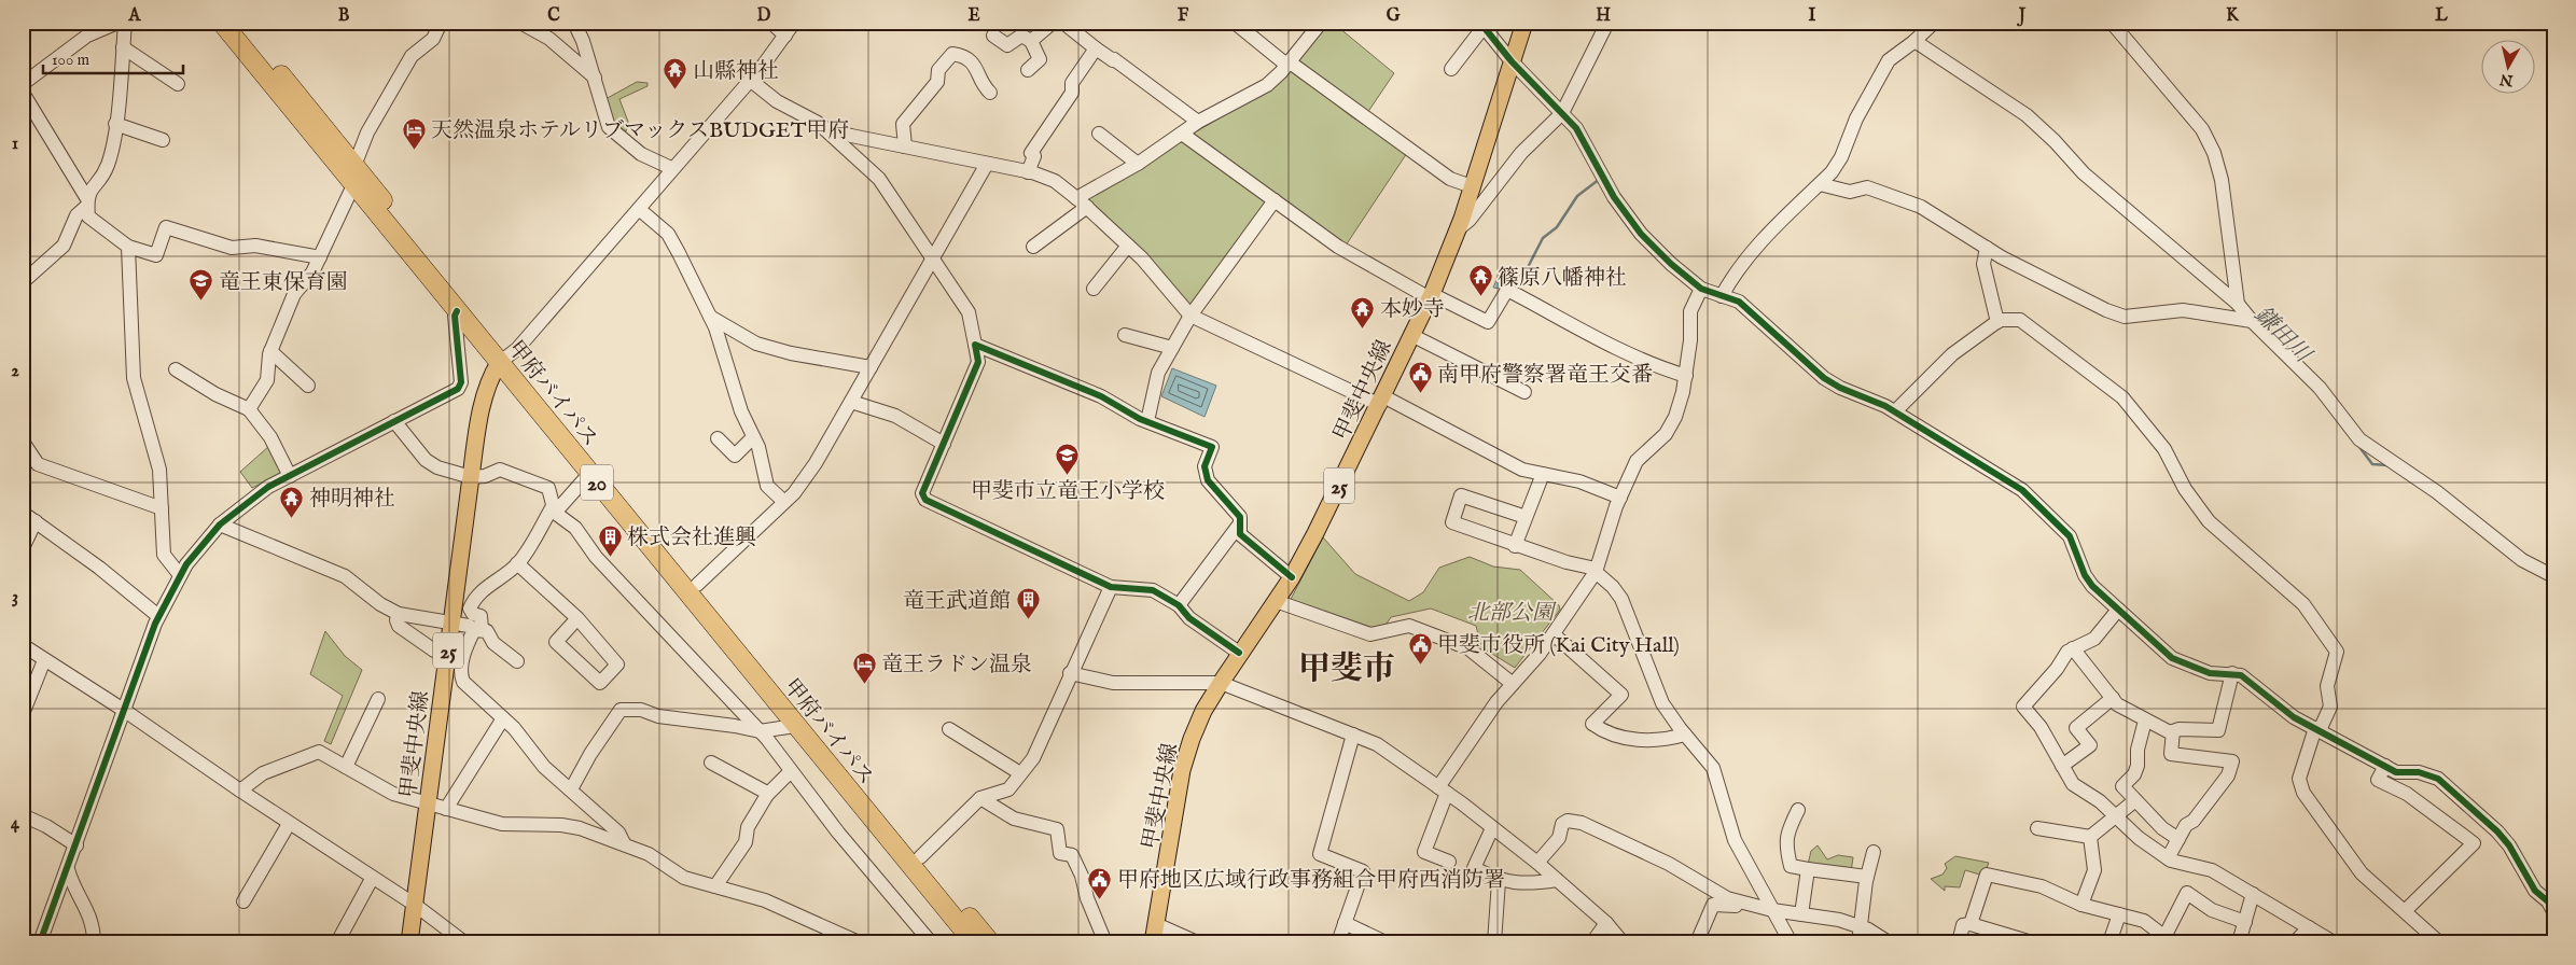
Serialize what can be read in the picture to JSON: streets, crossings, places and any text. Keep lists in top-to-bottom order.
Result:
{
  "streets": {
    "highway": ["甲府バイパス", "20"],
    "main road": ["甲斐中央線", "25"]
  },
  "crossings": [
    ["甲斐中央線", "甲府バイパス"]
  ],
  "districts": ["甲斐市"],
  "water": ["鎌田川"],
  "parks": ["北部公園"],
  "places": {
    "temple": [
      "山縣神社",
      "篠原八幡神社",
      "本妙寺",
      "神明神社"
    ],
    "hotel": ["天然温泉ホテルリブマックスBUDGET甲府", "竜王ラドン温泉"],
    "school or university": ["竜王東保育園", "甲斐市立竜王小学校"],
    "public building": ["南甲府警察署竜王交番", "甲斐市役所 (Kai City Hall)", "甲府地区広域行政事務組合甲府西消防署"],
    "building": ["株式会社進興", "竜王武道館"]
  },
  "scale_bar": "100 m",
  "north": "bottom",
  "grid": {
    "columns": [
      "A",
      "B",
      "C",
      "D",
      "E",
      "F",
      "G",
      "H",
      "I",
      "J",
      "K",
      "L"
    ],
    "rows": [
      "1",
      "2",
      "3",
      "4"
    ]
  }
}
